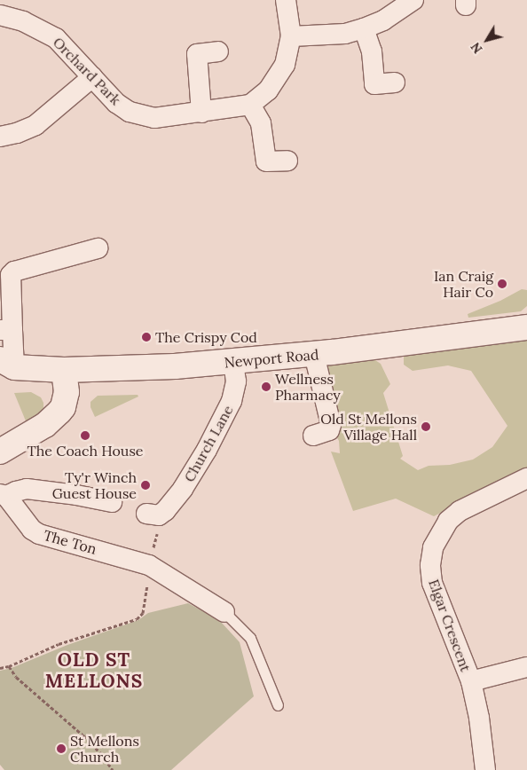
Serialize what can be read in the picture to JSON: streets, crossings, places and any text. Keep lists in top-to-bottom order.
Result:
{
  "streets": {
    "main road": ["Newport Road"],
    "street": [
      "Orchard Park",
      "Church Lane",
      "The Ton",
      "Elgar Crescent"
    ]
  },
  "crossings": [
    ["Newport Road", "Church Lane"]
  ],
  "districts": ["OLD ST MELLONS"],
  "places": [
    "Ian Craig Hair Co",
    "The Crispy Cod",
    "Wellness Pharmacy",
    "Old St Mellons Village Hall",
    "The Coach House",
    "Ty'r Winch Guest House",
    "St Mellons Church"
  ],
  "north": "bottom left"
}
